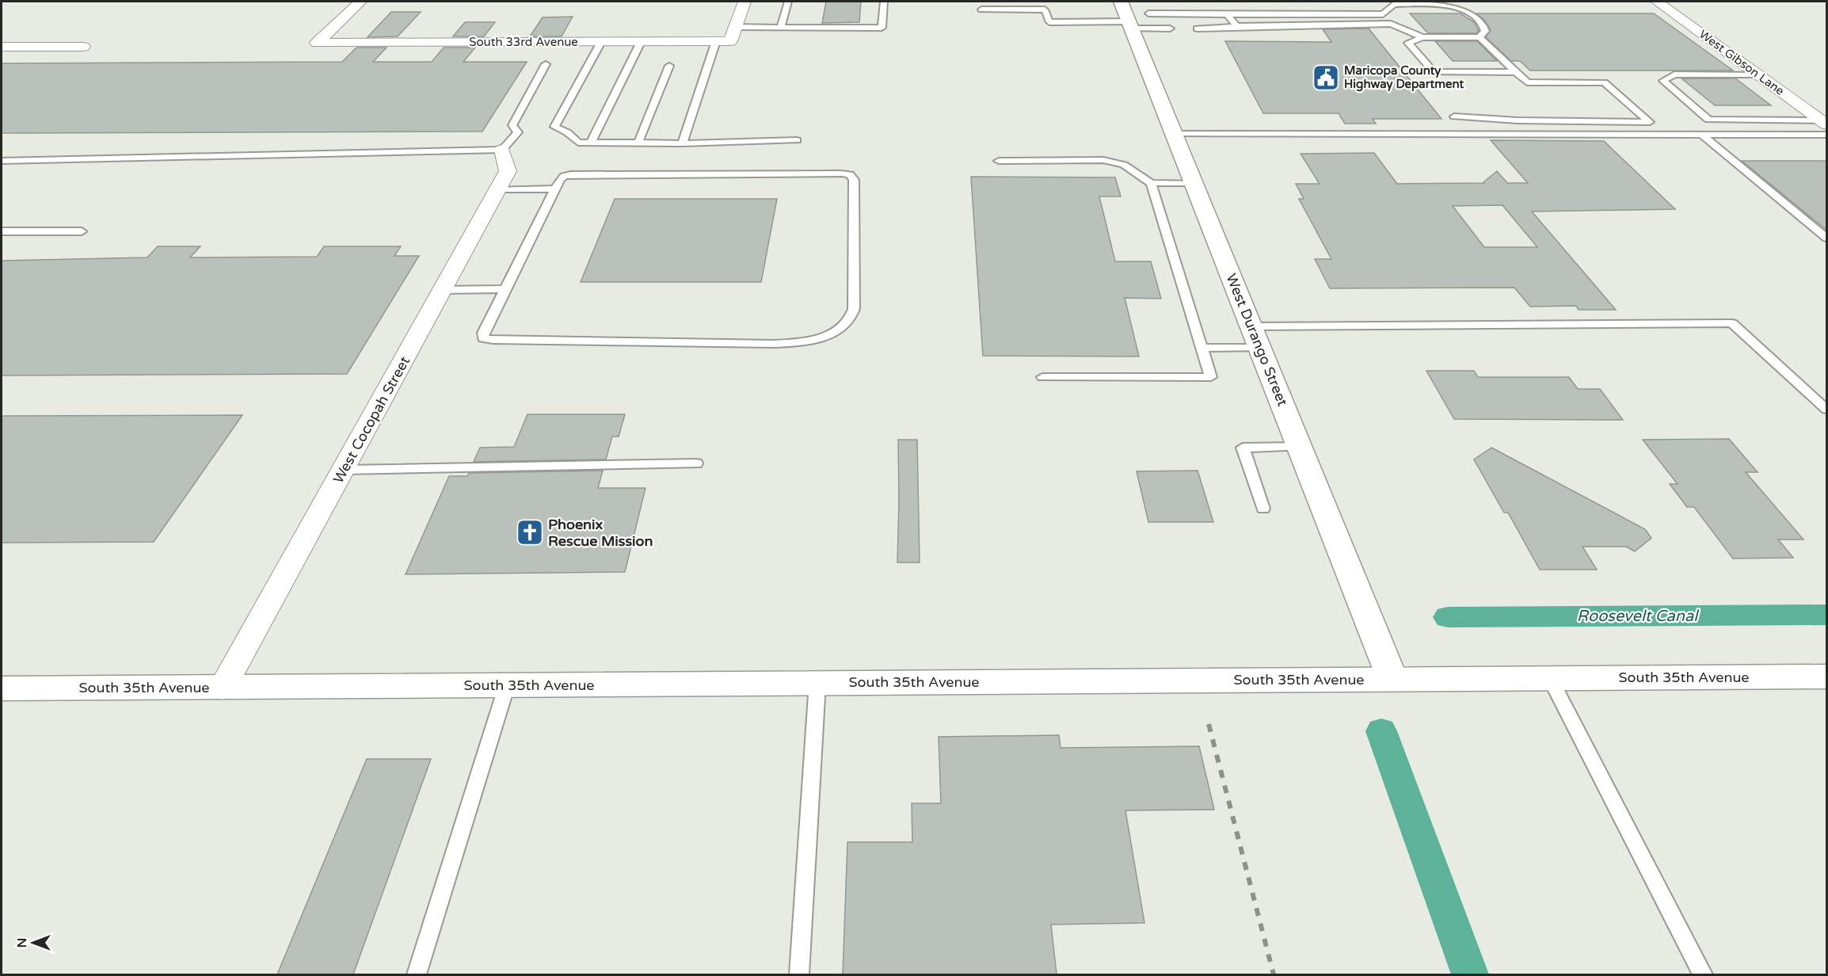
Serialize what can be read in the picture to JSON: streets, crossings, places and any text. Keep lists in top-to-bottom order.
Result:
{
  "streets": {
    "street": [
      "South 33rd Avenue",
      "West Gibson Lane",
      "West Durango Street",
      "West Cocopah Street",
      "South 35th Avenue"
    ]
  },
  "crossings": [
    ["West Durango Street", "South 35th Avenue"],
    ["West Cocopah Street", "South 35th Avenue"]
  ],
  "water": ["Roosevelt Canal"],
  "places": {
    "public building": ["Maricopa County Highway Department"],
    "church": ["Phoenix Rescue Mission"]
  },
  "north": "left"
}
